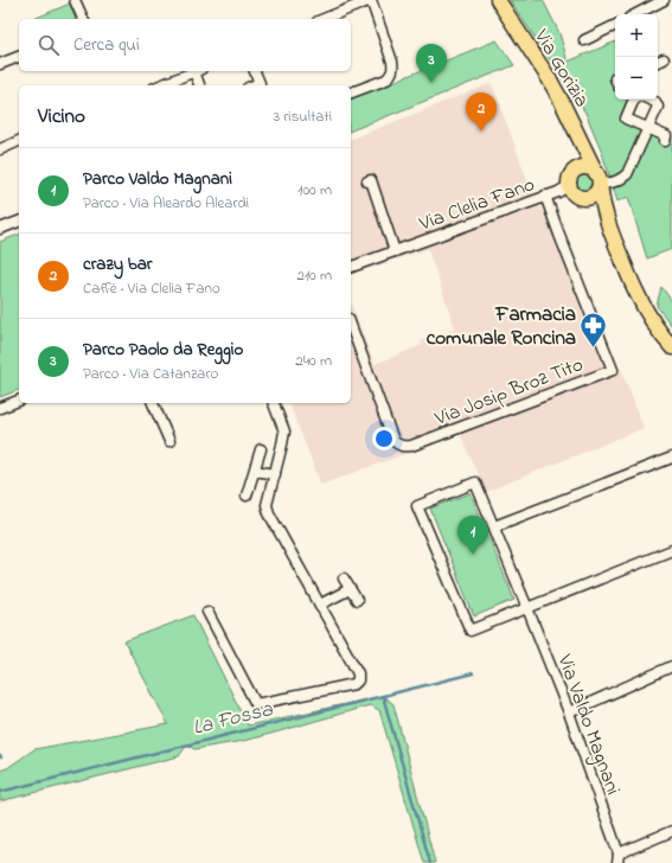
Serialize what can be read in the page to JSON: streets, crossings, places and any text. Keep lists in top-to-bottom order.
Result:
{
  "streets": {
    "main road": ["Via Gorizia"],
    "street": ["Via Clelia Fano", "Via Josip Broz Tito", "Via Valdo Magnani"]
  },
  "crossings": [
    ["Via Gorizia", "Via Clelia Fano"],
    ["Via Clelia Fano", "Via Josip Broz Tito"]
  ],
  "water": ["La Fossa"],
  "places": {
    "pharmacy": ["Farmacia comunale Roncina"]
  },
  "page": {
    "map_buttons": ["+", "−"],
    "search": "Cerca qui",
    "pins": ["3", "2", "1"],
    "heading": ["Vicino", "3 risultati"],
    "list": [
      {
        "mark": "1",
        "name": "Parco Valdo Magnani",
        "note": "Parco · Via Aleardo Aleardi",
        "value": "100 m"
      },
      {
        "mark": "2",
        "name": "crazy bar",
        "note": "Caffè · Via Clelia Fano",
        "value": "210 m"
      },
      {
        "mark": "3",
        "name": "Parco Paolo da Reggio",
        "note": "Parco · Via Catanzaro",
        "value": "240 m"
      }
    ]
  }
}
